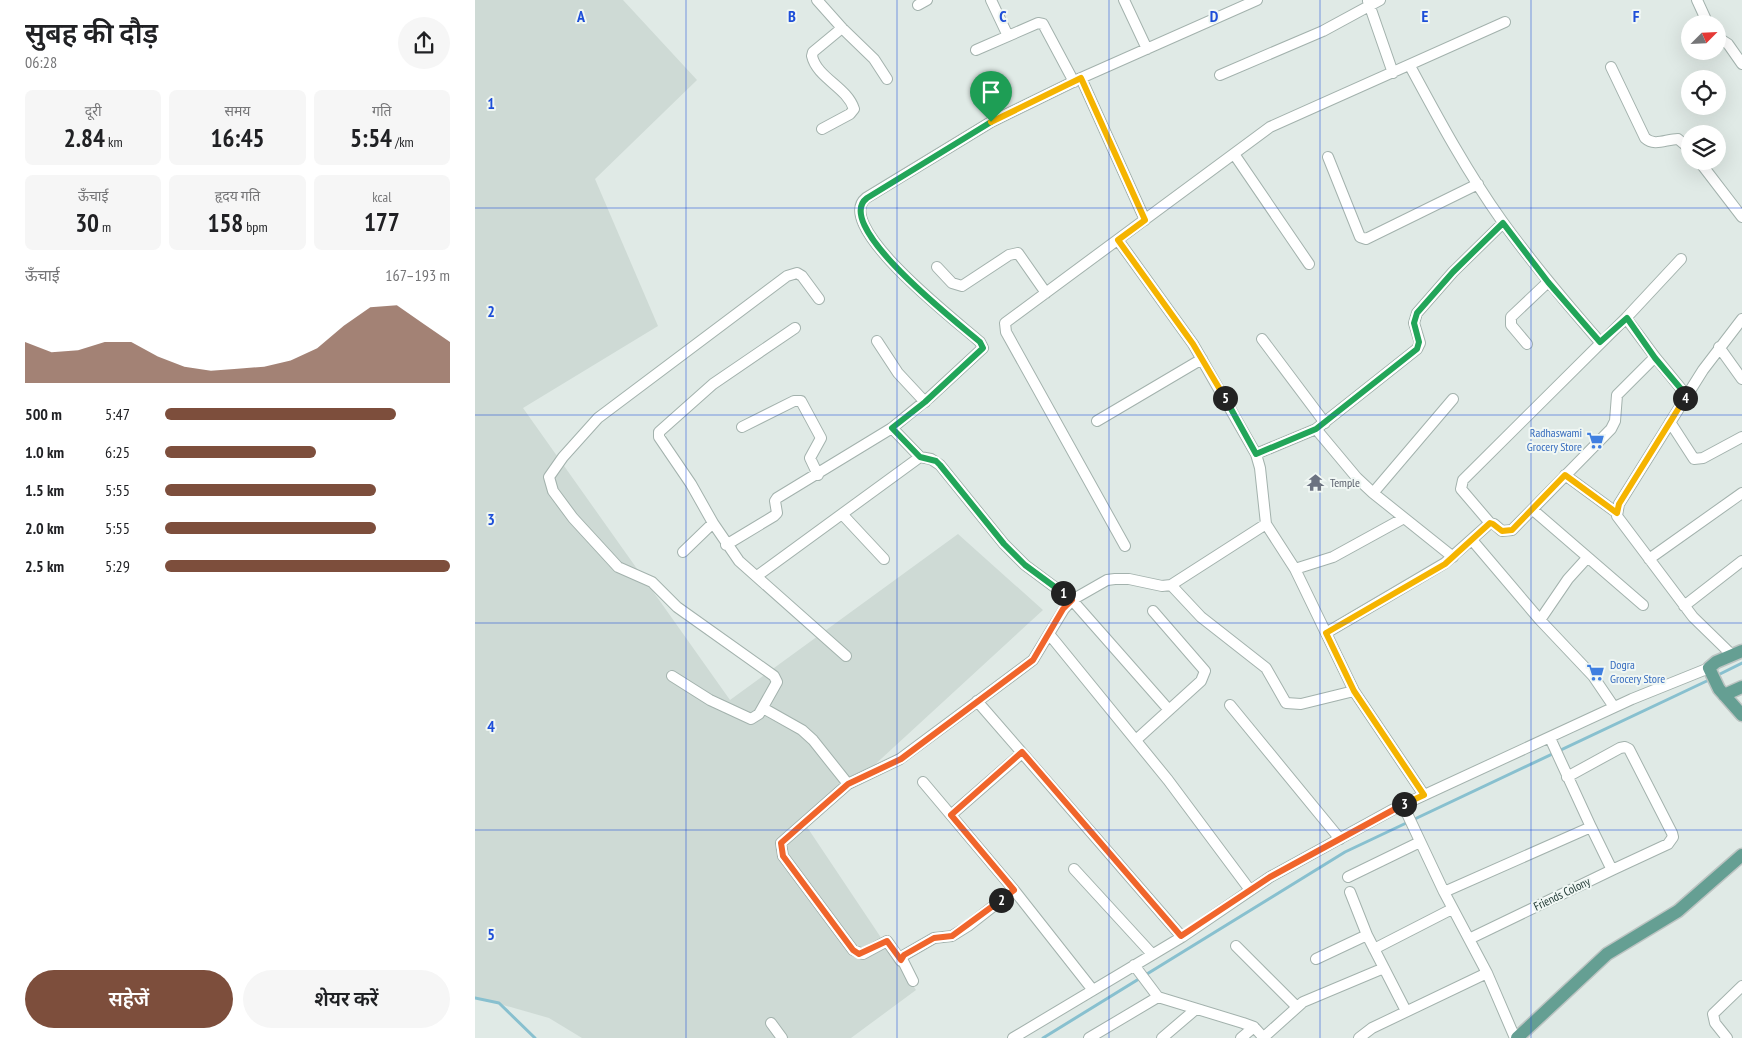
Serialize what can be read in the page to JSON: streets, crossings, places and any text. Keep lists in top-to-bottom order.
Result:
{
  "streets": {
    "street": ["Friends Colony"]
  },
  "places": {
    "supermarket": ["Radhaswami Grocery Store", "Dogra Grocery Store"],
    "temple": ["Temple"]
  },
  "north": "top right",
  "page": {
    "heading": ["सुबह की दौड़", "06:28"],
    "stats": [
      ["दूरी", "2.84 km"],
      ["समय", "16:45"],
      ["गति", "5:54 /km"],
      ["ऊँचाई", "30 m"],
      ["हृदय गति", "158 bpm"],
      ["kcal", "177"]
    ],
    "chart": ["ऊँचाई", "167–193 m"],
    "pins": [
      "4",
      "5",
      "1",
      "3",
      "2"
    ],
    "list": [
      {
        "name": "500 m",
        "note": "5:47"
      },
      {
        "name": "1.0 km",
        "note": "6:25"
      },
      {
        "name": "1.5 km",
        "note": "5:55"
      },
      {
        "name": "2.0 km",
        "note": "5:55"
      },
      {
        "name": "2.5 km",
        "note": "5:29"
      }
    ],
    "buttons": ["सहेजें", "शेयर करें"]
  },
  "grid": {
    "columns": [
      "A",
      "B",
      "C",
      "D",
      "E",
      "F"
    ],
    "rows": [
      "1",
      "2",
      "3",
      "4",
      "5"
    ]
  }
}
